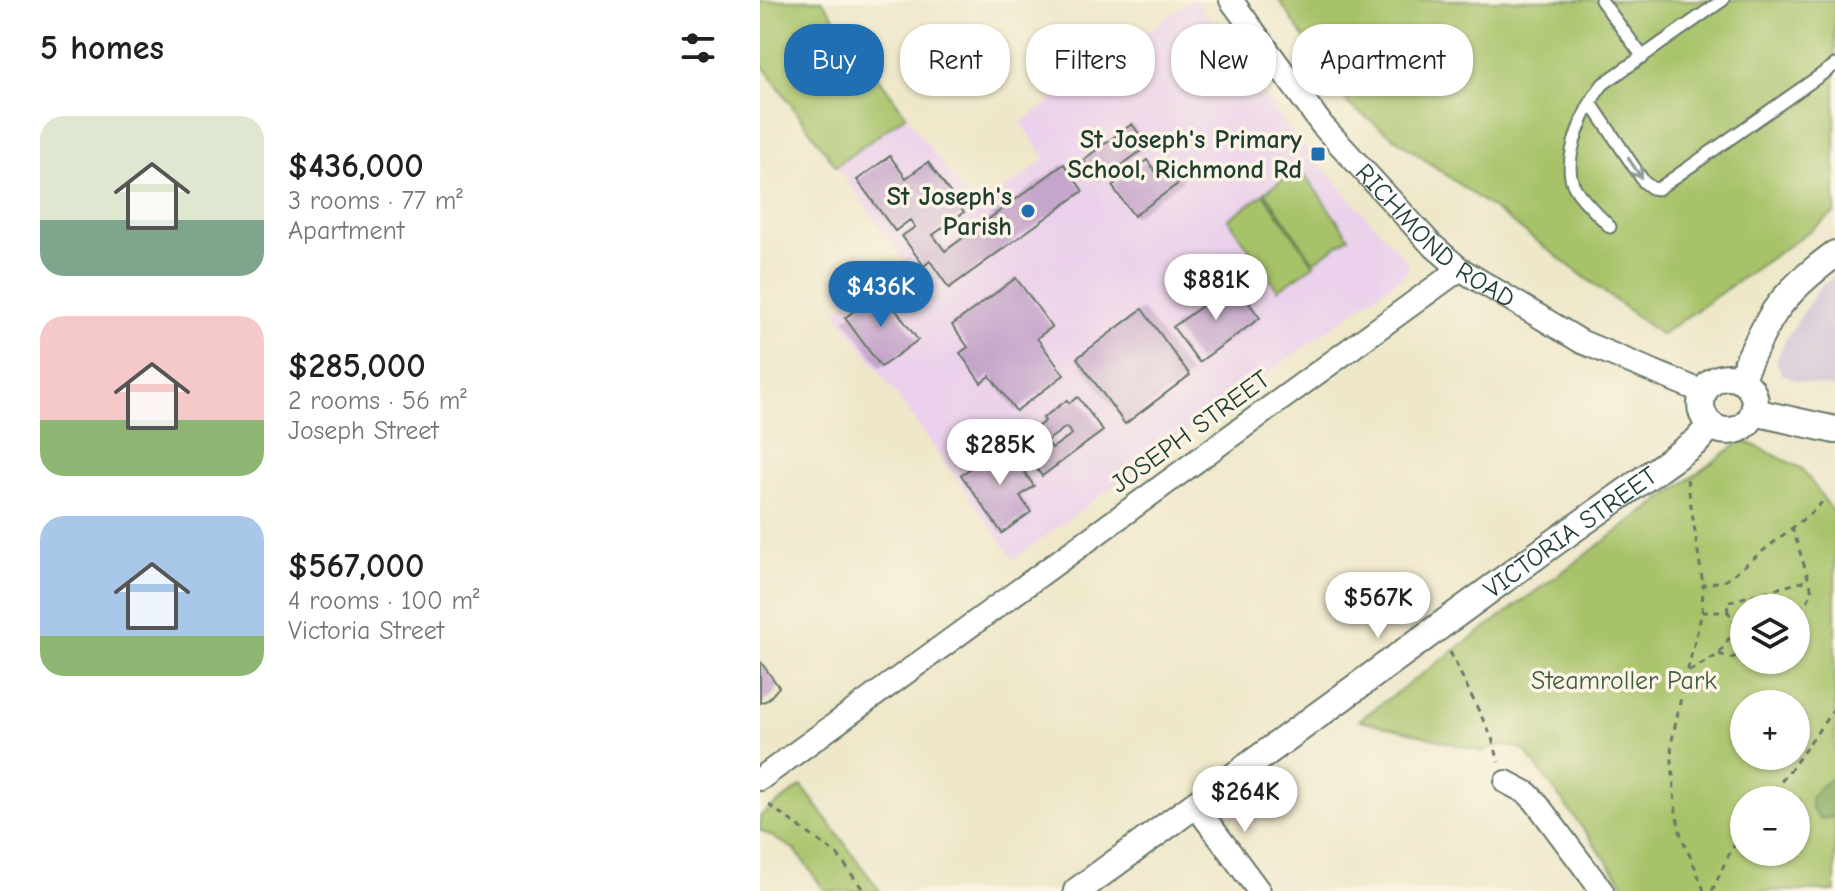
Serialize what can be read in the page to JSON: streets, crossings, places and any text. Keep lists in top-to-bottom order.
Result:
{
  "streets": {
    "street": ["RICHMOND ROAD", "JOSEPH STREET", "VICTORIA STREET"]
  },
  "crossings": [
    ["RICHMOND ROAD", "JOSEPH STREET"],
    ["RICHMOND ROAD", "VICTORIA STREET"]
  ],
  "parks": ["Steamroller Park"],
  "places": {
    "transit": ["St Joseph's Primary School, Richmond Rd"],
    "other": ["St Joseph's Parish"]
  },
  "page": {
    "heading": "5 homes",
    "chip": [
      "Buy",
      "Rent",
      "Filters",
      "New",
      "Apartment"
    ],
    "list": [
      {
        "name": "$436,000",
        "note": "3 rooms · 77 m² · Apartment"
      },
      {
        "name": "$285,000",
        "note": "2 rooms · 56 m² · Joseph Street"
      },
      {
        "name": "$567,000",
        "note": "4 rooms · 100 m² · Victoria Street"
      }
    ],
    "price": [
      "$881K",
      "$436K",
      "$285K",
      "$567K",
      "$264K"
    ],
    "map_buttons": ["+", "−"]
  }
}
